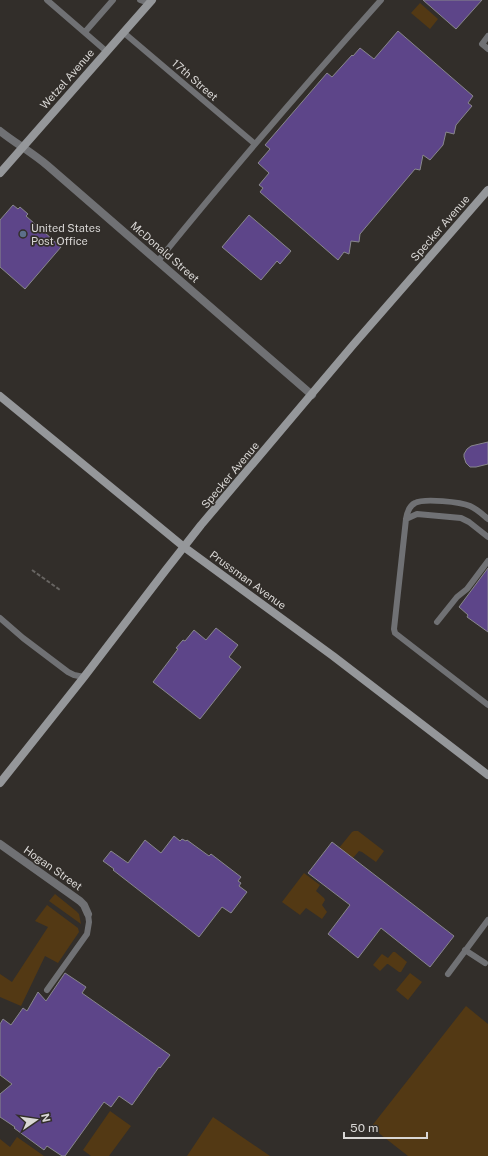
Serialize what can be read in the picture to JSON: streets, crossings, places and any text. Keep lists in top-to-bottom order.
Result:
{
  "streets": {
    "street": [
      "Wetzel Avenue",
      "Specker Avenue",
      "McDonald Street",
      "Prussman Avenue",
      "Hogan Street"
    ],
    "lane": ["17th Street"]
  },
  "crossings": [
    ["Wetzel Avenue", "17th Street"],
    ["Wetzel Avenue", "McDonald Street"],
    ["Specker Avenue", "McDonald Street"],
    ["Specker Avenue", "Prussman Avenue"]
  ],
  "places": ["United States Post Office"],
  "scale_bar": "50 m",
  "north": "right"
}
